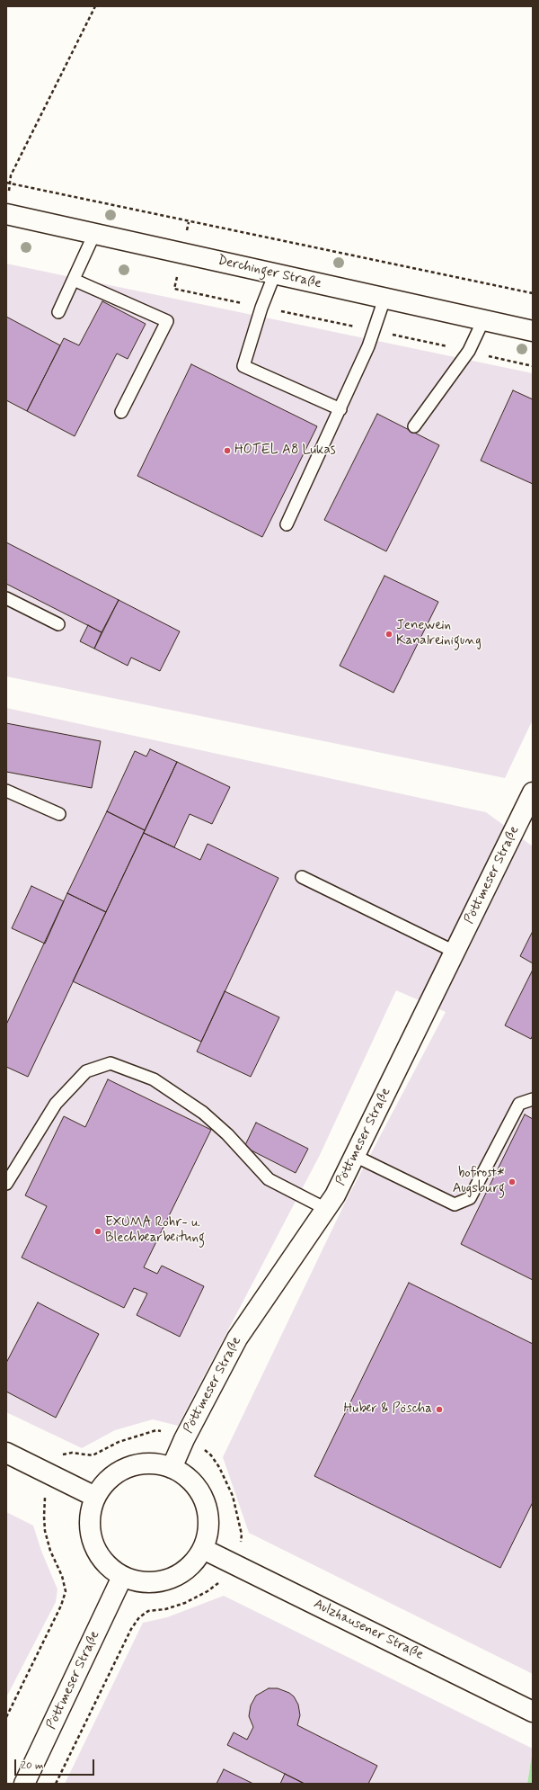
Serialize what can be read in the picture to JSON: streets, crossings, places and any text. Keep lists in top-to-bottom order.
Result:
{
  "streets": {
    "street": ["Derchinger Straße", "Pöttmeser Straße", "Aulzhausener Straße"]
  },
  "crossings": [
    ["Pöttmeser Straße", "Aulzhausener Straße"]
  ],
  "places": [
    "HOTEL A8 Lukas",
    "Jenewein Kanalreinigung",
    "bofrost* Augsburg",
    "EXUMA Rohr- u. Blechbearbeitung",
    "Huber & Pöscha"
  ],
  "scale_bar": "20 m"
}
